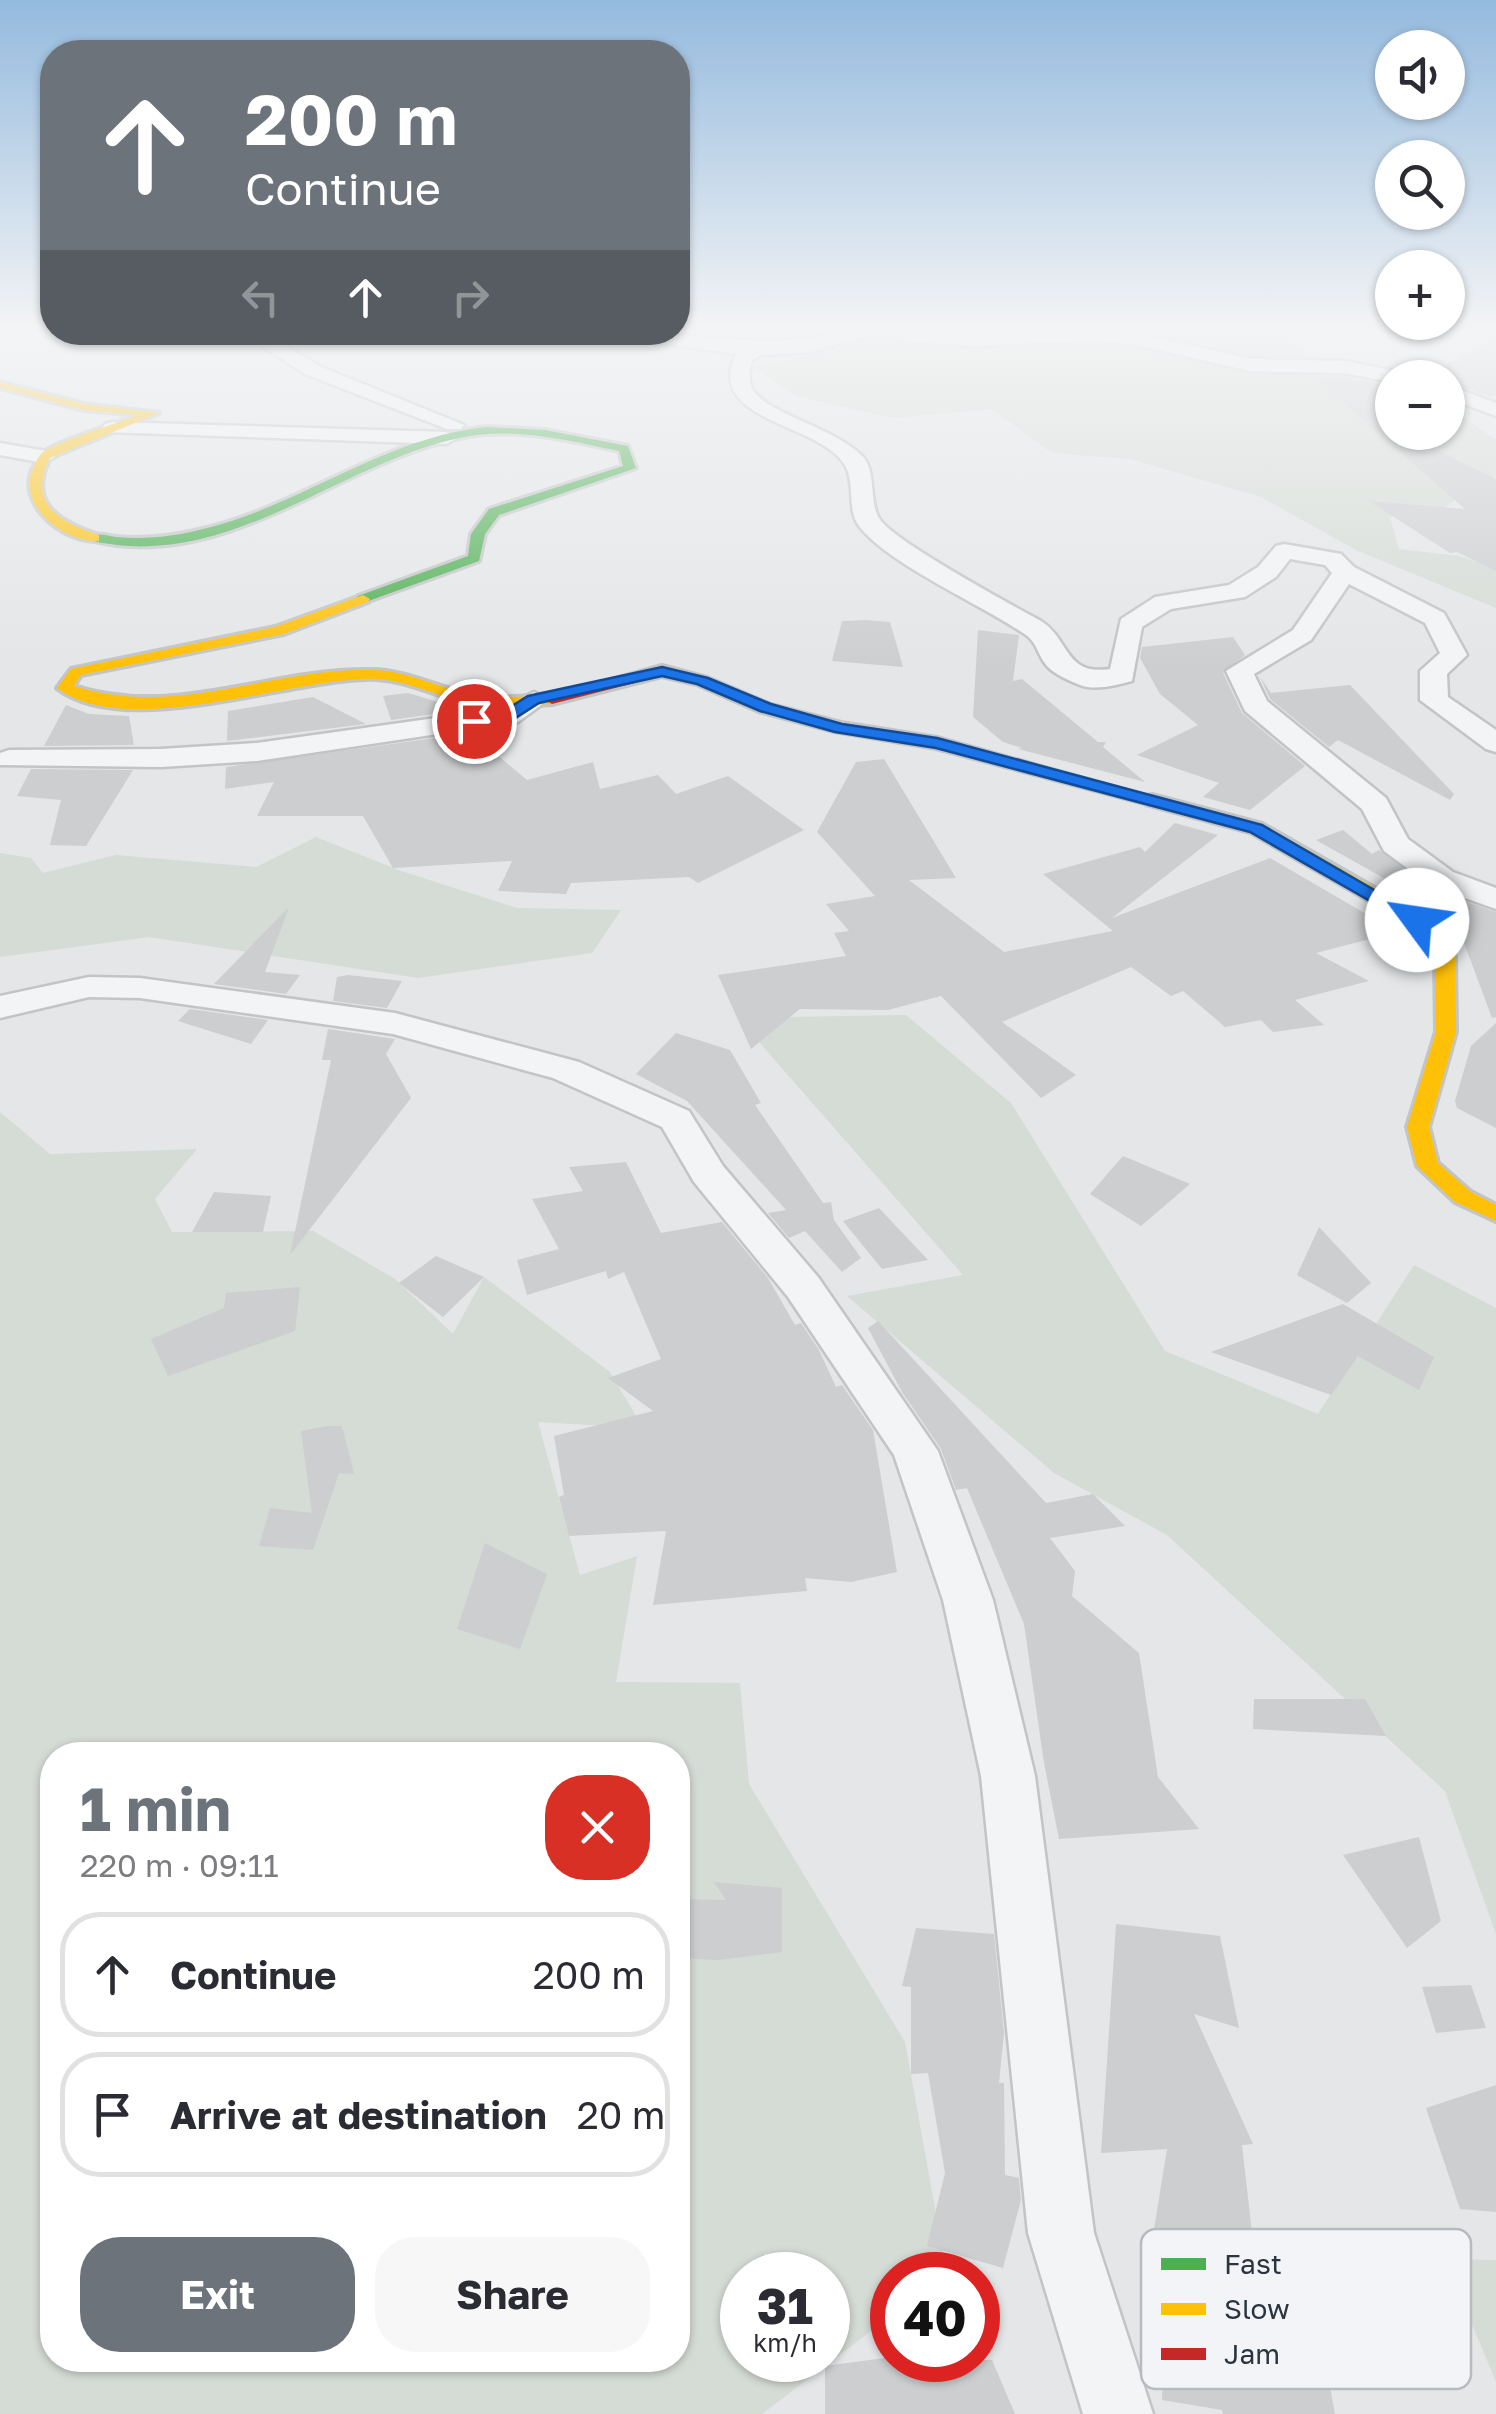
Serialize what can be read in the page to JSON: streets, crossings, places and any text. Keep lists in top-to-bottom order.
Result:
{
  "legend": ["Fast", "Slow", "Jam"],
  "page": {
    "map_buttons": ["+", "−"],
    "turn": ["200 m", "Continue"],
    "heading": ["1 min", "220 m · 09:11"],
    "list": [
      {
        "name": "Continue",
        "value": "200 m"
      },
      {
        "name": "Arrive at destination",
        "value": "20 m"
      }
    ],
    "buttons": ["Exit", "Share"],
    "speed": "31 km/h",
    "limit": "40"
  }
}
